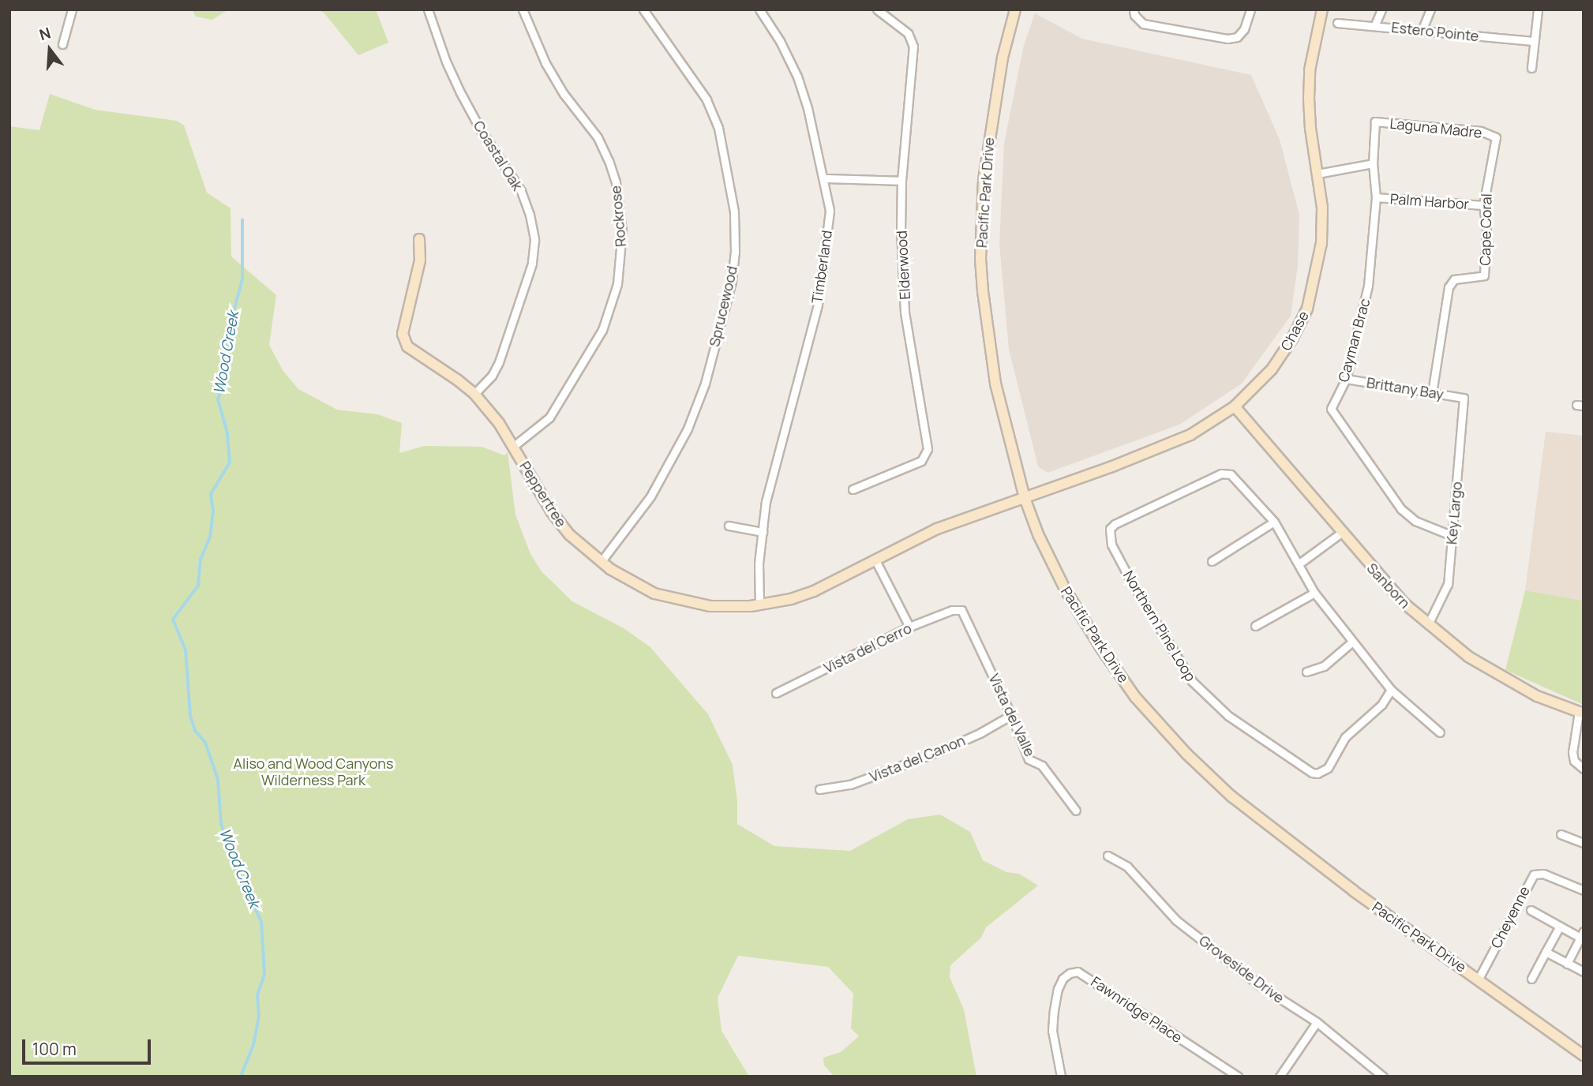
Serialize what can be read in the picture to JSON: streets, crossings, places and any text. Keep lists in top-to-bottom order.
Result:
{
  "streets": {
    "street": [
      "Estero Pointe",
      "Laguna Madre",
      "Coastal Oak",
      "Pacific Park Drive",
      "Palm Harbor",
      "Rockrose",
      "Cape Coral",
      "Elderwood",
      "Timberland",
      "Sprucewood",
      "Chase",
      "Cayman Brac",
      "Brittany Bay",
      "Peppertree",
      "Key Largo",
      "Sanborn",
      "Northern Pine Loop",
      "Vista del Cerro",
      "Vista del Valle",
      "Vista del Canon",
      "Cheyenne",
      "Groveside Drive",
      "Fawnridge Place"
    ]
  },
  "crossings": [
    ["Laguna Madre", "Cape Coral"],
    ["Laguna Madre", "Cayman Brac"],
    ["Coastal Oak", "Peppertree"],
    ["Pacific Park Drive", "Chase"],
    ["Pacific Park Drive", "Peppertree"],
    ["Pacific Park Drive", "Cheyenne"],
    ["Palm Harbor", "Cape Coral"],
    ["Palm Harbor", "Cayman Brac"],
    ["Rockrose", "Peppertree"],
    ["Cape Coral", "Brittany Bay"],
    ["Timberland", "Peppertree"],
    ["Sprucewood", "Peppertree"],
    ["Chase", "Peppertree"],
    ["Chase", "Sanborn"],
    ["Cayman Brac", "Brittany Bay"],
    ["Cayman Brac", "Key Largo"],
    ["Brittany Bay", "Key Largo"],
    ["Key Largo", "Sanborn"],
    ["Vista del Cerro", "Vista del Valle"],
    ["Vista del Valle", "Vista del Canon"]
  ],
  "water": ["Wood Creek"],
  "parks": ["Aliso and Wood Canyons Wilderness Park"],
  "scale_bar": "100 m",
  "north": "top"
}
